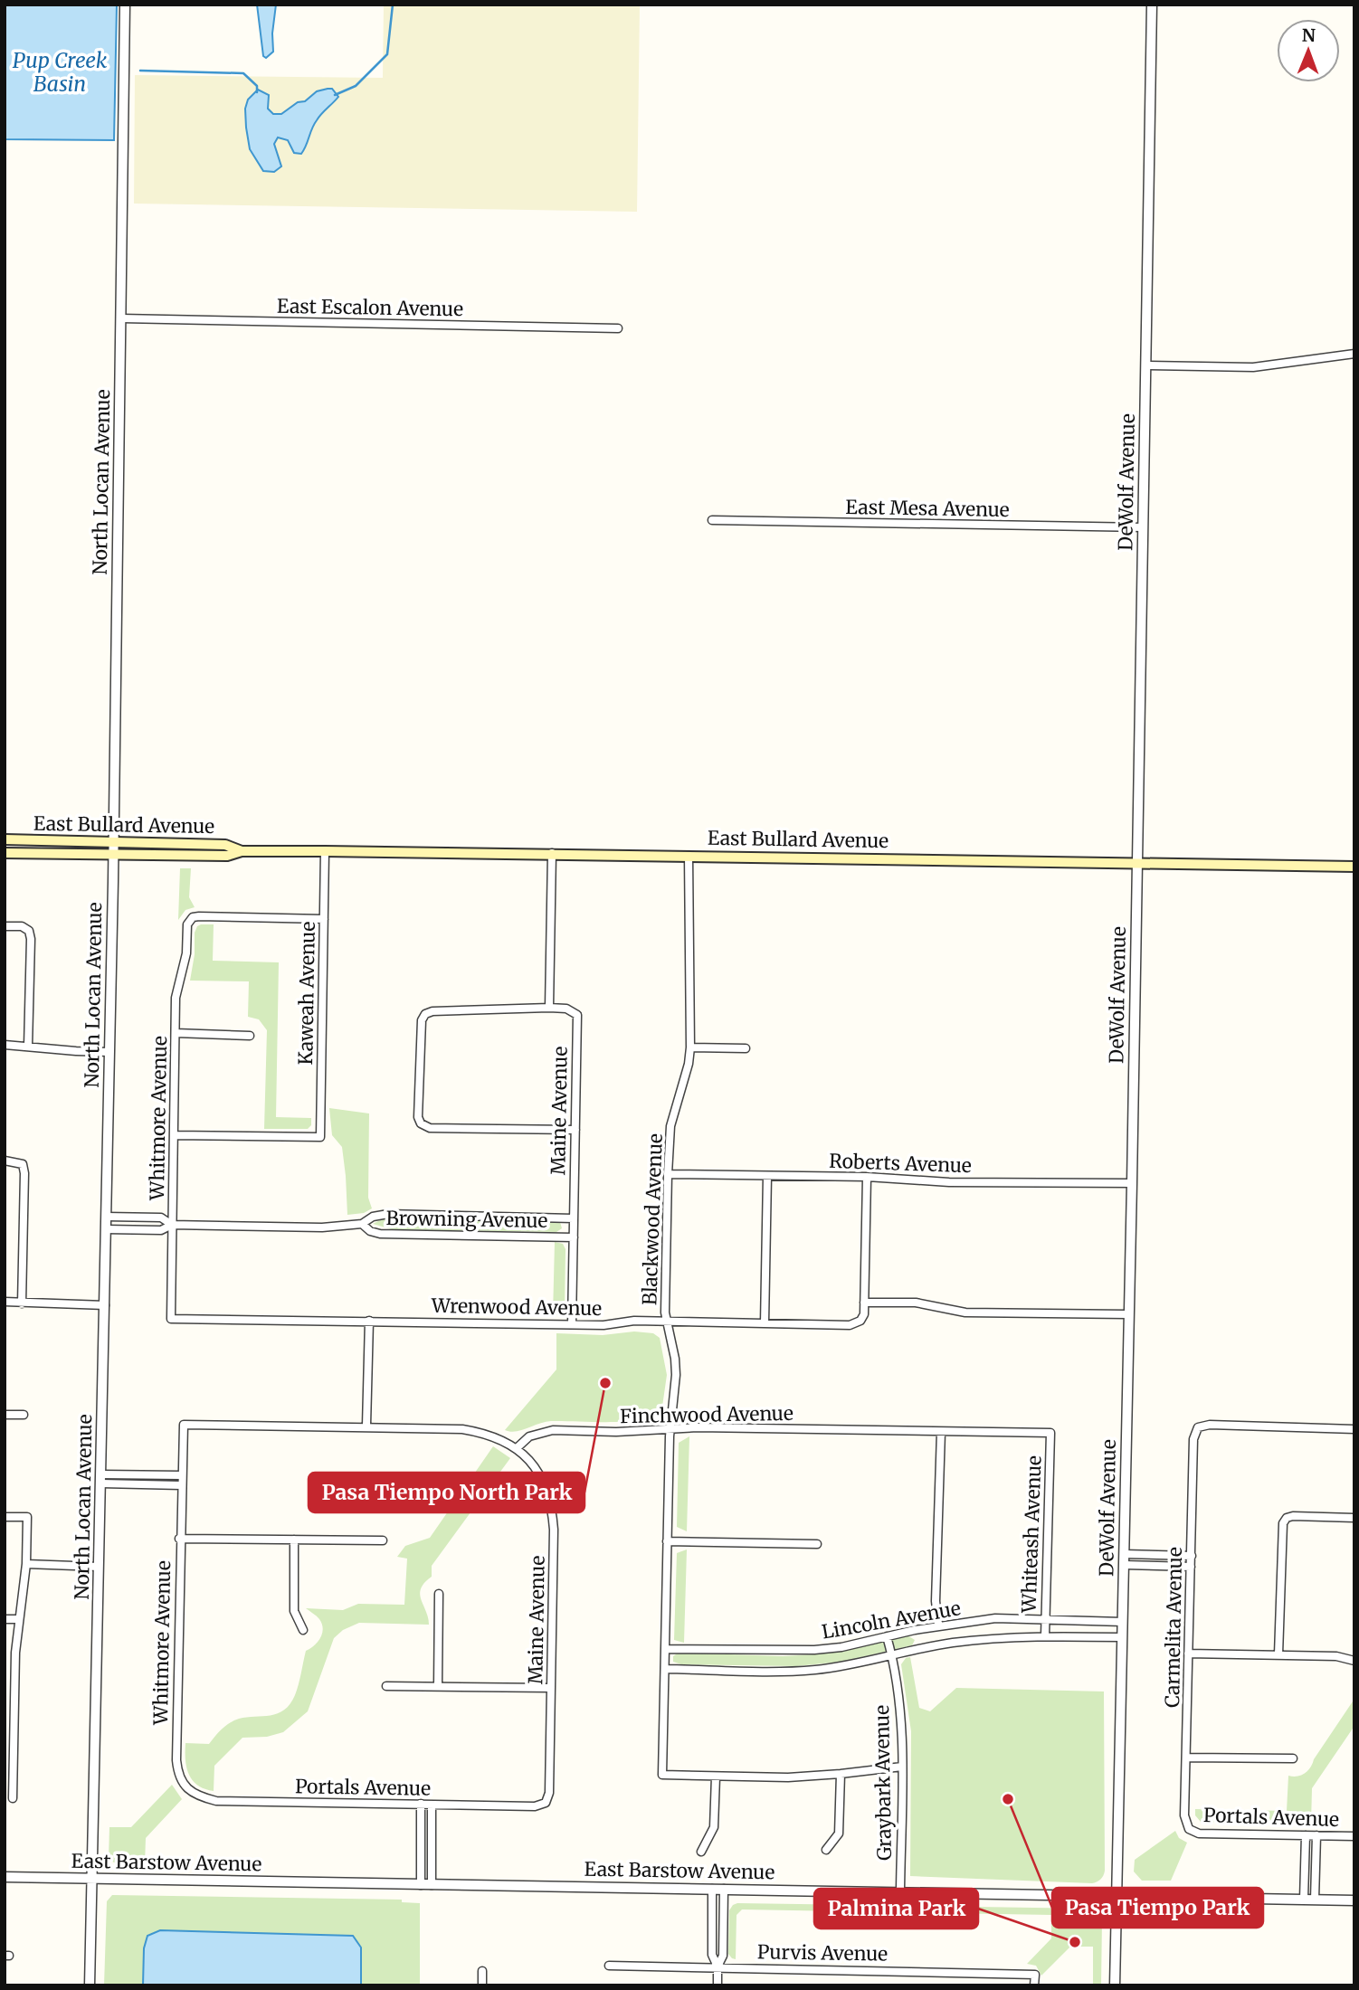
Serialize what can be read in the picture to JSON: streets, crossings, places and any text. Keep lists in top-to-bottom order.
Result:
{
  "streets": {
    "main road": ["East Bullard Avenue"],
    "street": [
      "East Escalon Avenue",
      "North Locan Avenue",
      "DeWolf Avenue",
      "East Mesa Avenue",
      "Kaweah Avenue",
      "Maine Avenue",
      "Whitmore Avenue",
      "Roberts Avenue",
      "Browning Avenue",
      "Blackwood Avenue",
      "Wrenwood Avenue",
      "Finchwood Avenue",
      "Whiteash Avenue",
      "Lincoln Avenue",
      "Carmelita Avenue",
      "Graybark Avenue",
      "Portals Avenue",
      "East Barstow Avenue",
      "Purvis Avenue"
    ]
  },
  "crossings": [
    ["East Escalon Avenue", "North Locan Avenue"],
    ["North Locan Avenue", "East Bullard Avenue"],
    ["North Locan Avenue", "Browning Avenue"],
    ["North Locan Avenue", "East Barstow Avenue"],
    ["DeWolf Avenue", "East Mesa Avenue"],
    ["DeWolf Avenue", "East Bullard Avenue"],
    ["DeWolf Avenue", "Roberts Avenue"],
    ["DeWolf Avenue", "Lincoln Avenue"],
    ["DeWolf Avenue", "East Barstow Avenue"],
    ["East Bullard Avenue", "Kaweah Avenue"],
    ["East Bullard Avenue", "Blackwood Avenue"],
    ["Kaweah Avenue", "Whitmore Avenue"],
    ["Maine Avenue", "Browning Avenue"],
    ["Maine Avenue", "Wrenwood Avenue"],
    ["Maine Avenue", "Finchwood Avenue"],
    ["Maine Avenue", "Portals Avenue"],
    ["Whitmore Avenue", "Browning Avenue"],
    ["Whitmore Avenue", "Wrenwood Avenue"],
    ["Whitmore Avenue", "Portals Avenue"],
    ["Roberts Avenue", "Blackwood Avenue"],
    ["Blackwood Avenue", "Wrenwood Avenue"],
    ["Blackwood Avenue", "Finchwood Avenue"],
    ["Blackwood Avenue", "Lincoln Avenue"],
    ["Finchwood Avenue", "Whiteash Avenue"],
    ["Whiteash Avenue", "Lincoln Avenue"],
    ["Lincoln Avenue", "Graybark Avenue"],
    ["Carmelita Avenue", "Portals Avenue"],
    ["Graybark Avenue", "East Barstow Avenue"]
  ],
  "water": ["Pup Creek Basin"],
  "places": ["Pasa Tiempo North Park", "Pasa Tiempo Park", "Palmina Park"],
  "north": "top"
}
